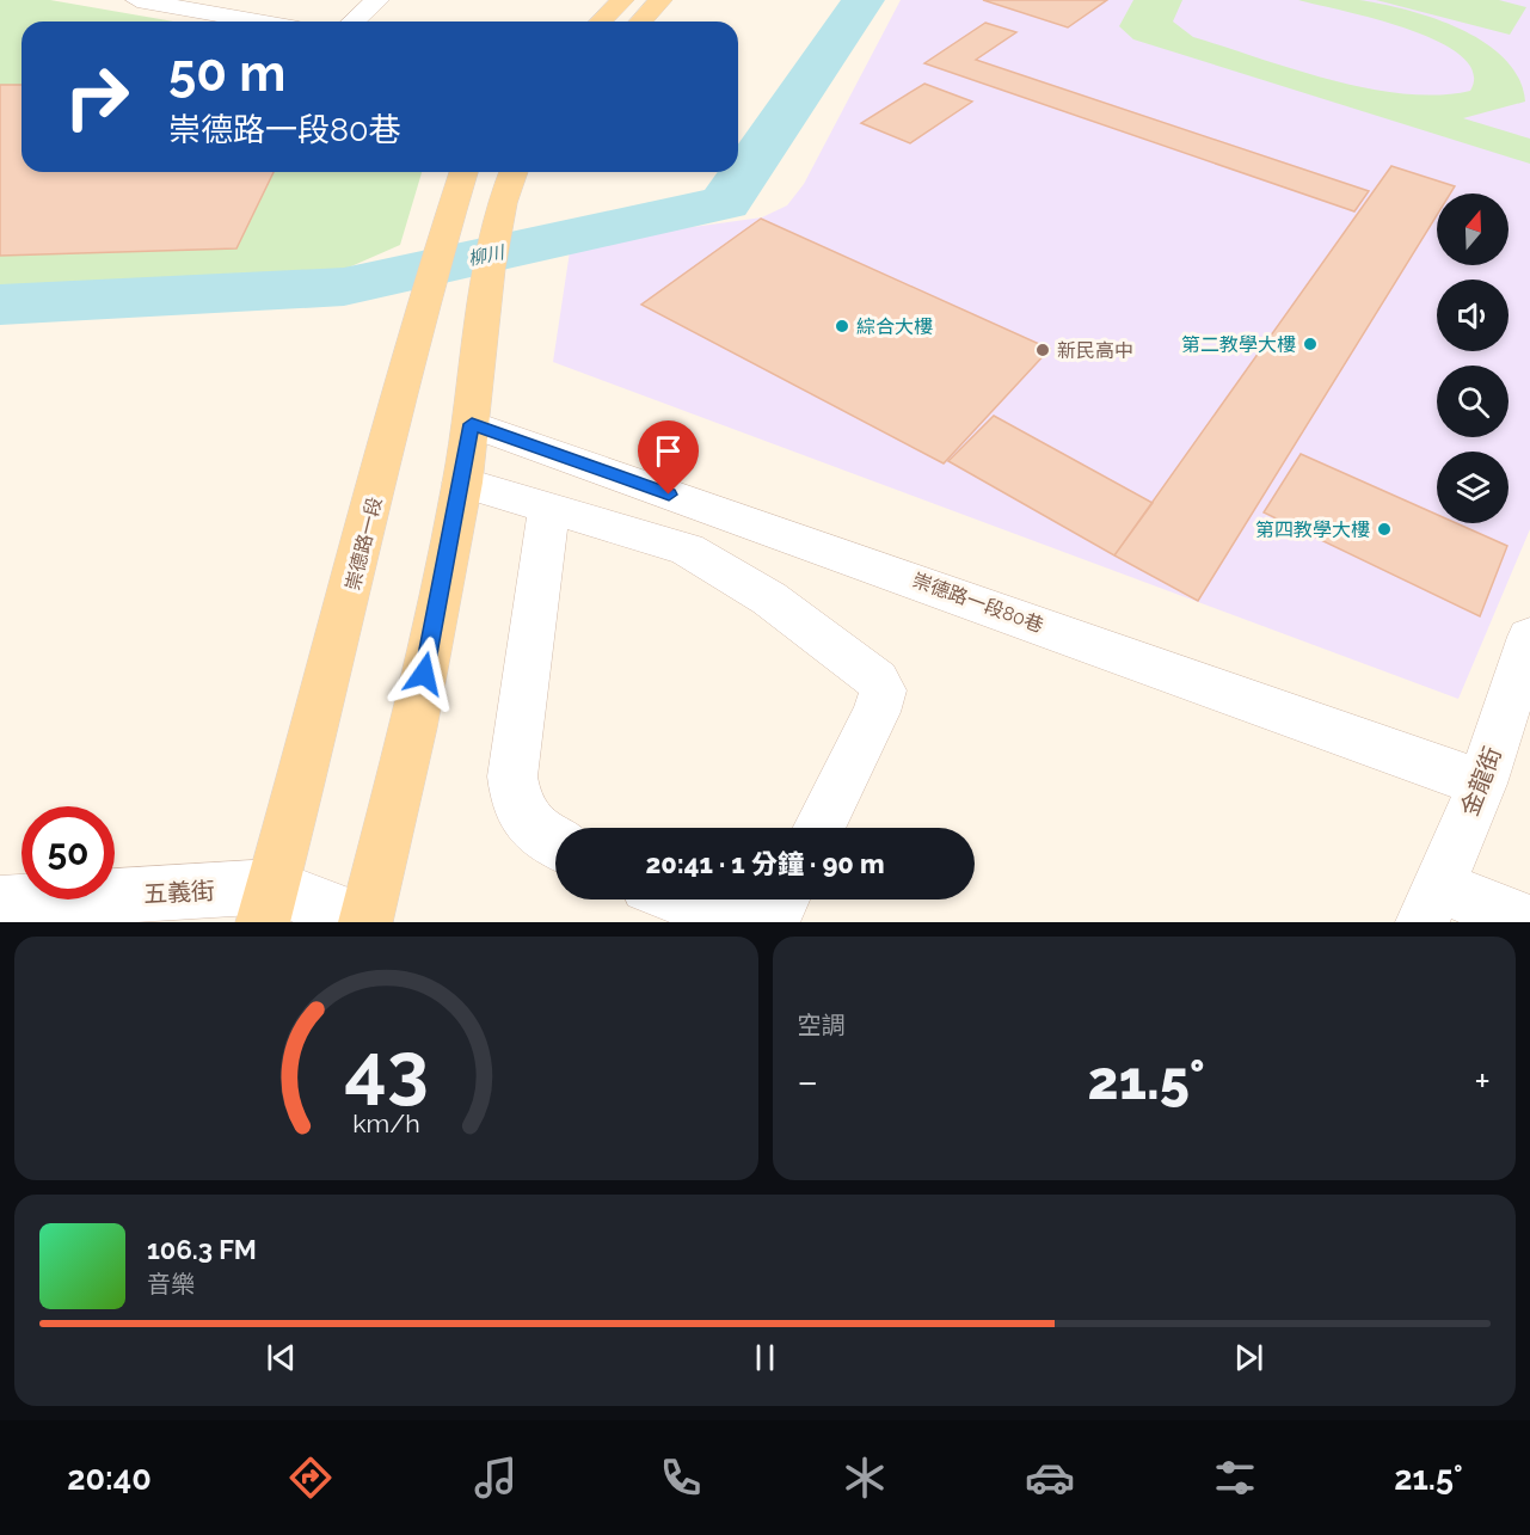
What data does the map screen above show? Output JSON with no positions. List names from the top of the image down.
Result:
{
  "streets": {
    "main road": ["崇德路一段"],
    "street": ["崇德路一段80巷", "金龍街", "五義街"]
  },
  "crossings": [
    ["崇德路一段", "五義街"],
    ["崇德路一段80巷", "金龍街"]
  ],
  "water": ["柳川"],
  "places": [
    "綜合大樓",
    "第二教學大樓",
    "新民高中",
    "第四教學大樓"
  ],
  "north": "top",
  "page": {
    "turn": ["50 m", "崇德路一段80巷"],
    "limit": "50",
    "trip": "20:41 · 1 分鐘 · 90 m",
    "tile": "空調",
    "heat": ["−", "21.5°", "+"],
    "song": ["106.3 FM", "音樂"],
    "tabs": ["20:40", "21.5°"],
    "gauge": ["43", "km/h"]
  }
}
